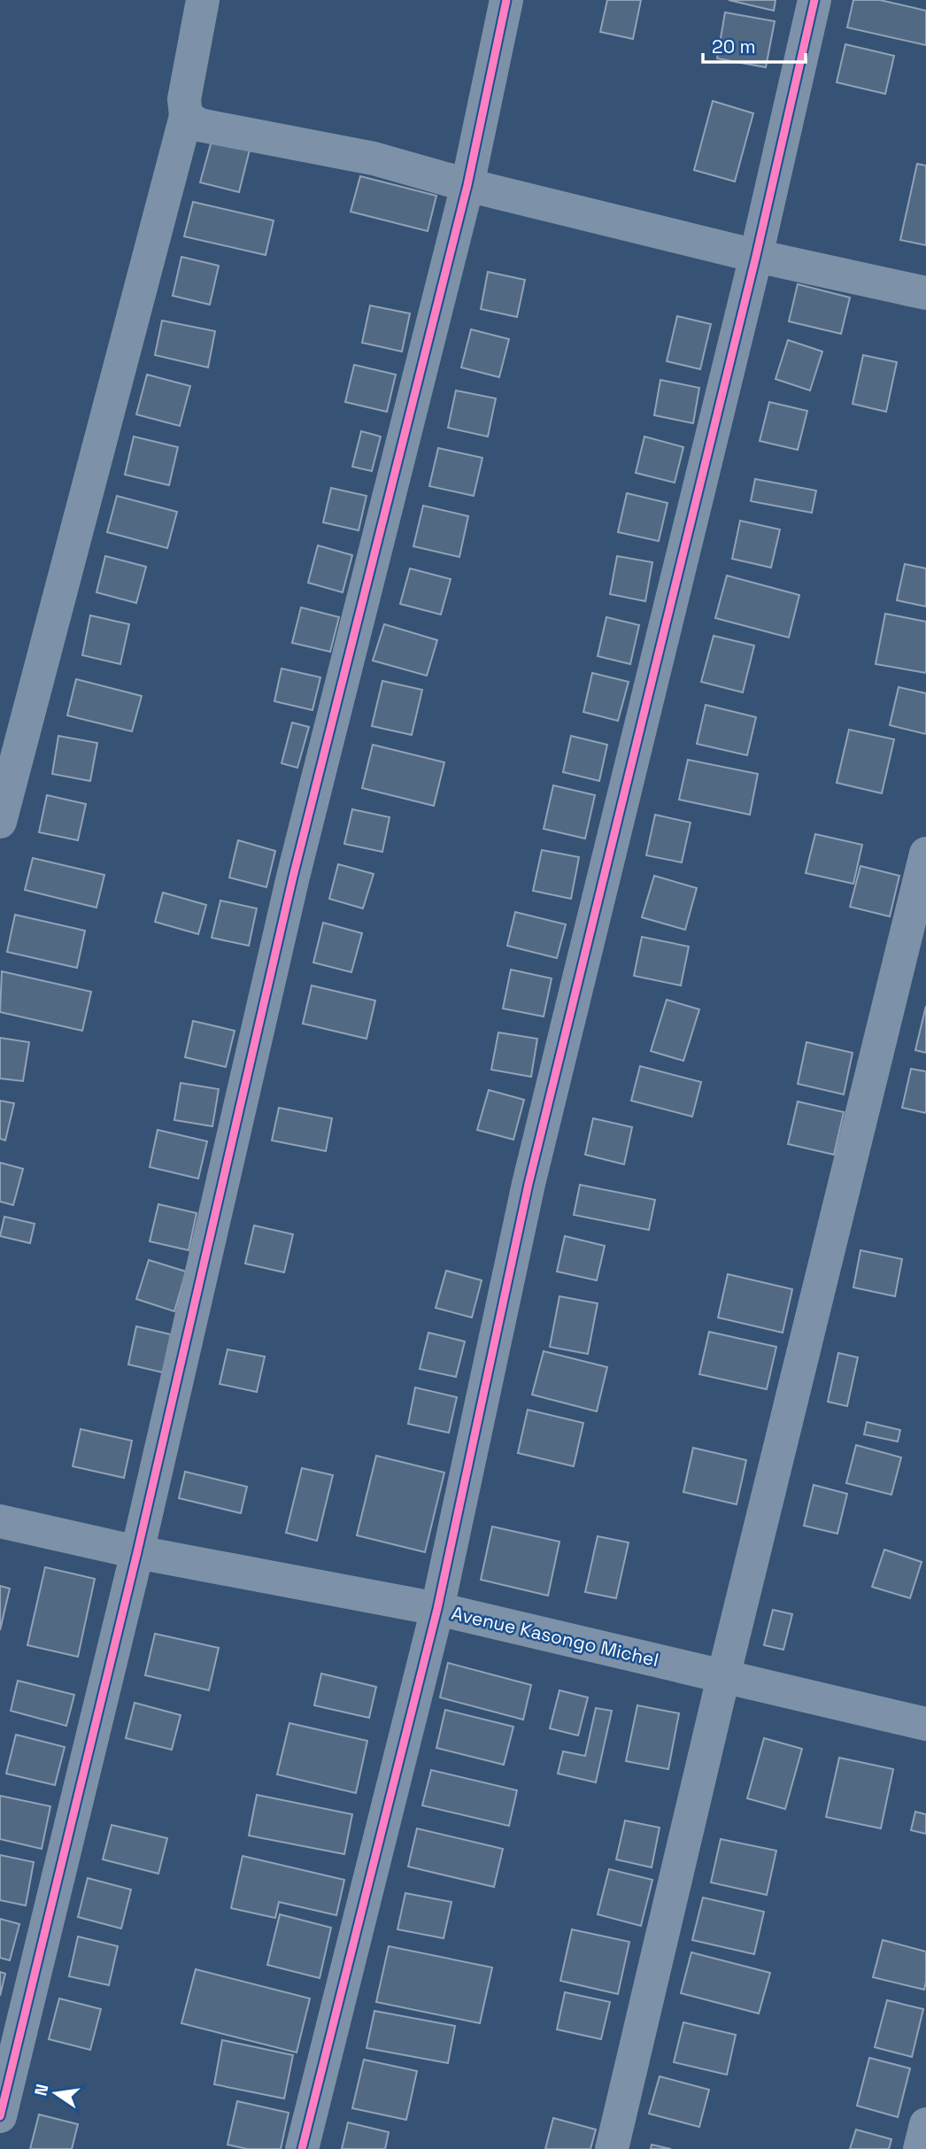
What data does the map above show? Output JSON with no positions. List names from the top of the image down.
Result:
{
  "streets": {
    "street": ["Avenue Kasongo Michel"]
  },
  "scale_bar": "20 m",
  "north": "left"
}
